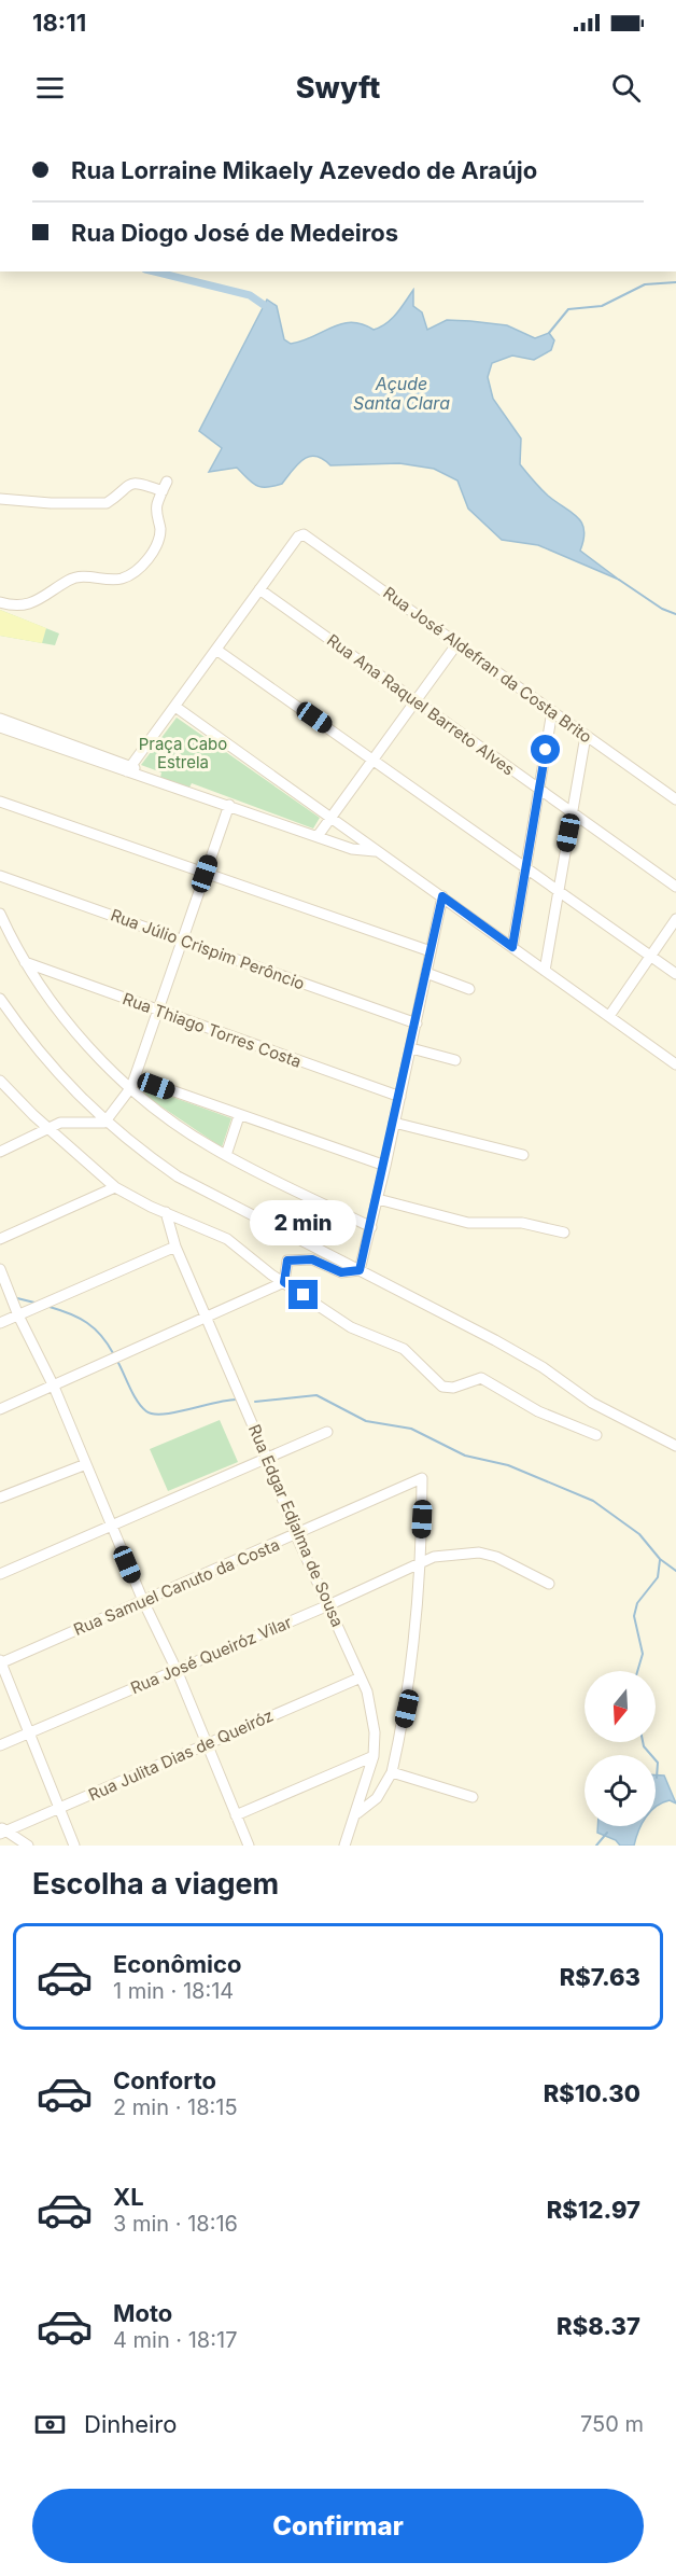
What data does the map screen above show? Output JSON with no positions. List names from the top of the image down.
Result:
{
  "streets": {
    "street": [
      "Rua José Aldefran da Costa Brito",
      "Rua Ana Raquel Barreto Alves",
      "Rua Júlio Crispim Perôncio",
      "Rua Thiago Torres Costa",
      "Rua Edgar Edjalma de Sousa",
      "Rua Samuel Canuto da Costa",
      "Rua José Queiróz Vilar",
      "Rua Julita Dias de Queiróz"
    ]
  },
  "crossings": [
    ["Rua José Aldefran da Costa Brito", "Rua Ana Raquel Barreto Alves"],
    ["Rua Edgar Edjalma de Sousa", "Rua Samuel Canuto da Costa"],
    ["Rua Edgar Edjalma de Sousa", "Rua José Queiróz Vilar"],
    ["Rua Edgar Edjalma de Sousa", "Rua Julita Dias de Queiróz"],
    ["Rua Samuel Canuto da Costa", "Rua José Queiróz Vilar"]
  ],
  "water": ["Açude Santa Clara"],
  "parks": ["Praça Cabo Estrela"],
  "north": "bottom",
  "page": {
    "status": "18:11",
    "header": "Swyft",
    "banner": ["Rua Lorraine Mikaely Azevedo de Araújo", "Rua Diogo José de Medeiros"],
    "bubble": "2 min",
    "heading": "Escolha a viagem",
    "list": [
      {
        "name": "Econômico",
        "note": "1 min · 18:14",
        "value": "R$7.63"
      },
      {
        "name": "Conforto",
        "note": "2 min · 18:15",
        "value": "R$10.30"
      },
      {
        "name": "XL",
        "note": "3 min · 18:16",
        "value": "R$12.97"
      },
      {
        "name": "Moto",
        "note": "4 min · 18:17",
        "value": "R$8.37"
      }
    ],
    "pay": ["Dinheiro", "750 m"],
    "buttons": "Confirmar"
  }
}
